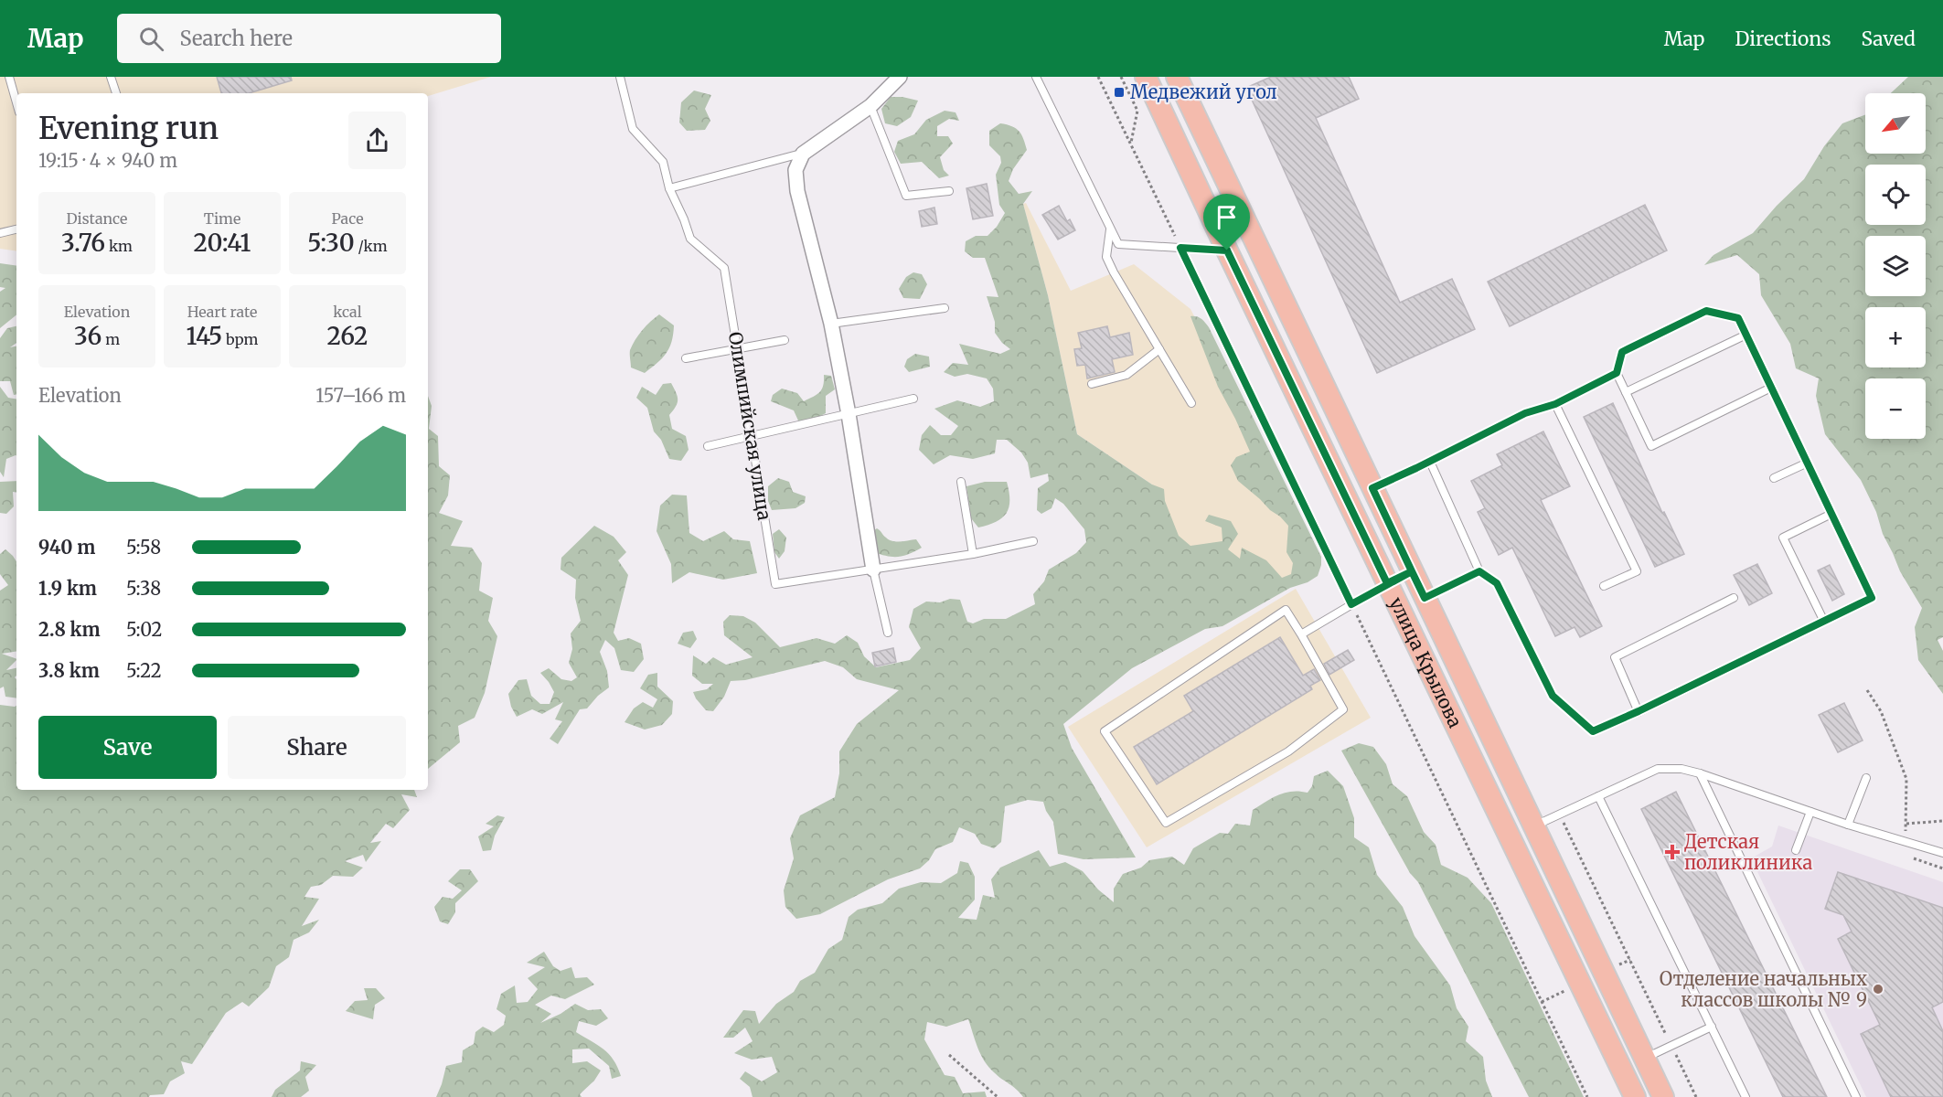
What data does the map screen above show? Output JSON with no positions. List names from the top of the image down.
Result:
{
  "streets": {
    "main road": ["улица Крылова"],
    "lane": ["Олимпийская улица"]
  },
  "places": {
    "transit": ["Медвежий угол"],
    "health": ["Детская поликлиника"],
    "other": ["Отделение начальных классов школы № 9"]
  },
  "north": "bottom left",
  "page": {
    "header": "Map",
    "search": "Search here",
    "nav": ["Map", "Directions", "Saved"],
    "map_buttons": ["+", "−"],
    "heading": ["Evening run", "19:15 · 4 × 940 m"],
    "stats": [
      ["Distance", "3.76 km"],
      ["Time", "20:41"],
      ["Pace", "5:30 /km"],
      ["Elevation", "36 m"],
      ["Heart rate", "145 bpm"],
      ["kcal", "262"]
    ],
    "chart": ["Elevation", "157–166 m"],
    "list": [
      {
        "name": "940 m",
        "note": "5:58"
      },
      {
        "name": "1.9 km",
        "note": "5:38"
      },
      {
        "name": "2.8 km",
        "note": "5:02"
      },
      {
        "name": "3.8 km",
        "note": "5:22"
      }
    ],
    "buttons": ["Save", "Share"]
  }
}
